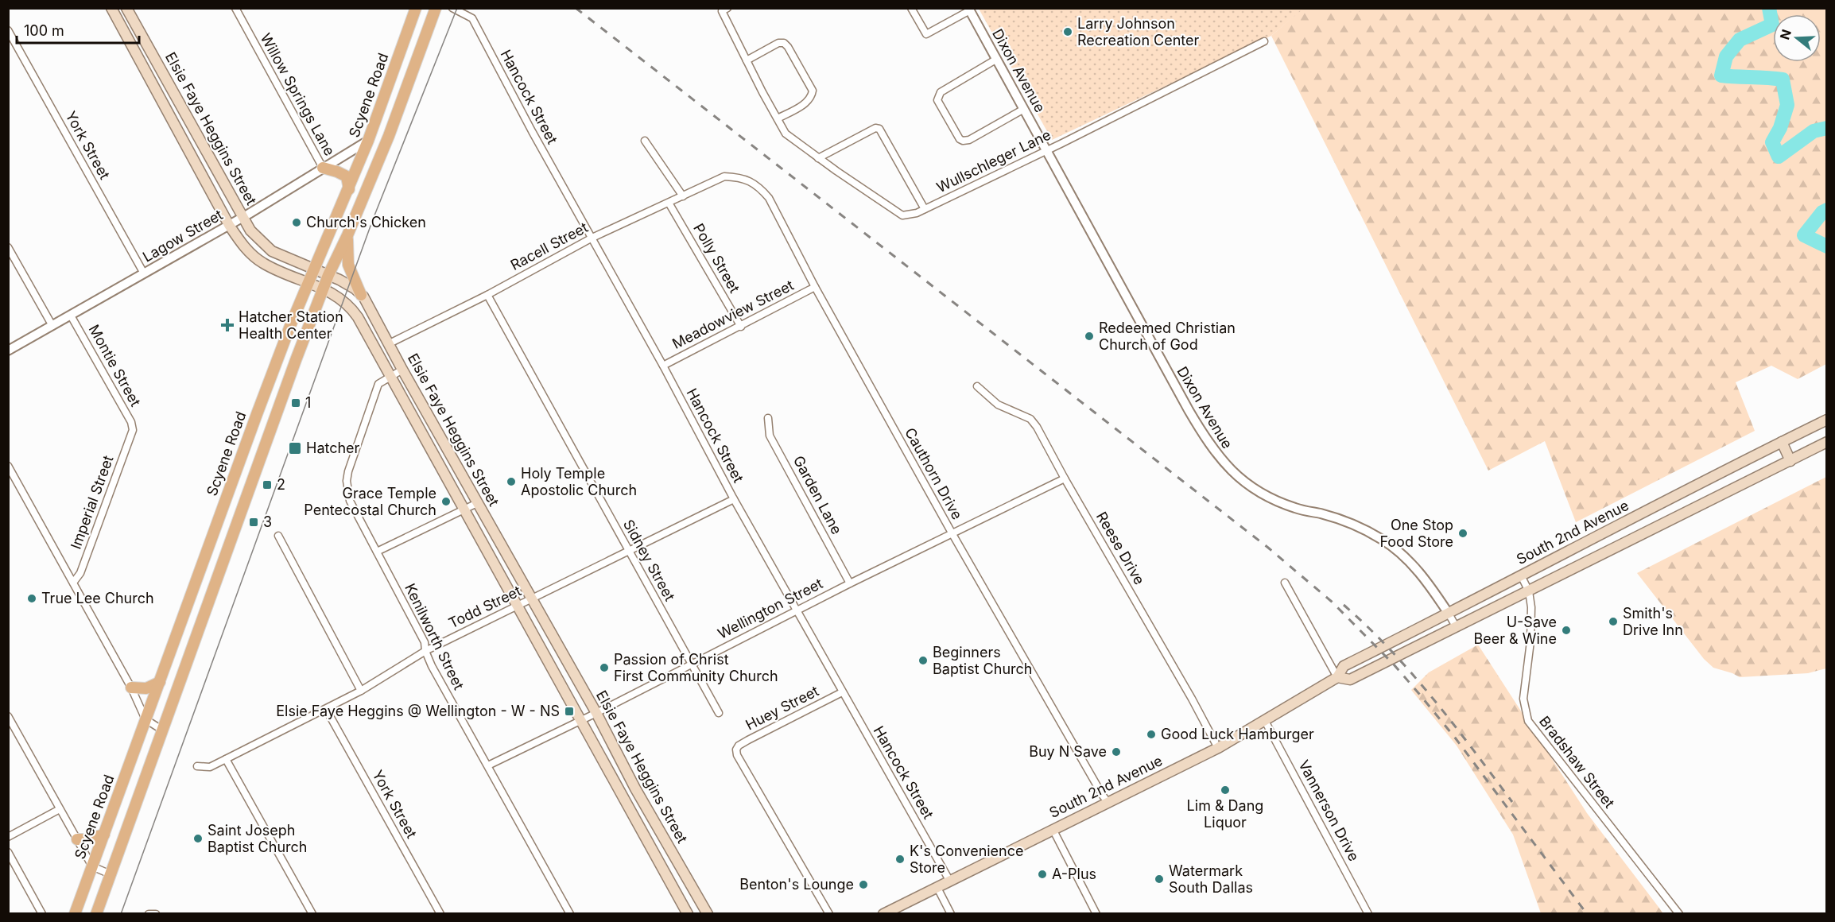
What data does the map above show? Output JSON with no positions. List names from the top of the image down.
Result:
{
  "streets": {
    "main road": ["Scyene Road", "Elsie Faye Heggins Street", "South 2nd Avenue"],
    "street": [
      "Dixon Avenue",
      "Willow Springs Lane",
      "Hancock Street",
      "York Street",
      "Wullschleger Lane",
      "Lagow Street",
      "Racell Street",
      "Polly Street",
      "Meadowview Street",
      "Montie Street",
      "Cauthorn Drive",
      "Garden Lane",
      "Imperial Street",
      "Reese Drive",
      "Sidney Street",
      "Todd Street",
      "Wellington Street",
      "Kenilworth Street",
      "Huey Street",
      "Bradshaw Street",
      "Vannerson Drive"
    ]
  },
  "crossings": [
    ["Dixon Avenue", "Wullschleger Lane"],
    ["Dixon Avenue", "South 2nd Avenue"],
    ["Willow Springs Lane", "Lagow Street"],
    ["Scyene Road", "Elsie Faye Heggins Street"],
    ["Scyene Road", "Lagow Street"],
    ["Hancock Street", "Racell Street"],
    ["Hancock Street", "Meadowview Street"],
    ["Hancock Street", "South 2nd Avenue"],
    ["Hancock Street", "Todd Street"],
    ["Hancock Street", "Wellington Street"],
    ["Hancock Street", "Huey Street"],
    ["Elsie Faye Heggins Street", "Lagow Street"],
    ["Elsie Faye Heggins Street", "Racell Street"],
    ["Elsie Faye Heggins Street", "Todd Street"],
    ["Elsie Faye Heggins Street", "Wellington Street"],
    ["Elsie Faye Heggins Street", "Kenilworth Street"],
    ["York Street", "Lagow Street"],
    ["York Street", "Todd Street"],
    ["Lagow Street", "Montie Street"],
    ["Racell Street", "Polly Street"],
    ["Racell Street", "Cauthorn Drive"],
    ["Racell Street", "Sidney Street"],
    ["Polly Street", "Meadowview Street"],
    ["Meadowview Street", "Cauthorn Drive"],
    ["Montie Street", "Imperial Street"],
    ["Cauthorn Drive", "South 2nd Avenue"],
    ["Cauthorn Drive", "Wellington Street"],
    ["Garden Lane", "Wellington Street"],
    ["South 2nd Avenue", "Reese Drive"],
    ["South 2nd Avenue", "Bradshaw Street"],
    ["South 2nd Avenue", "Vannerson Drive"],
    ["Reese Drive", "Wellington Street"],
    ["Sidney Street", "Todd Street"],
    ["Sidney Street", "Wellington Street"],
    ["Todd Street", "Kenilworth Street"],
    ["Wellington Street", "Kenilworth Street"]
  ],
  "places": {
    "other": [
      "Larry Johnson Recreation Center",
      "Church's Chicken",
      "Redeemed Christian Church of God",
      "Holy Temple Apostolic Church",
      "Grace Temple Pentecostal Church",
      "One Stop Food Store",
      "True Lee Church",
      "Smith's Drive Inn",
      "U-Save Beer & Wine",
      "Beginners Baptist Church",
      "Passion of Christ First Community Church",
      "Good Luck Hamburger",
      "Buy N Save",
      "Lim & Dang Liquor",
      "Saint Joseph Baptist Church",
      "K's Convenience Store",
      "A-Plus",
      "Watermark South Dallas",
      "Benton's Lounge"
    ],
    "health": ["Hatcher Station Health Center"],
    "transit": [
      "1",
      "Hatcher",
      "2",
      "3",
      "Elsie Faye Heggins @ Wellington - W - NS"
    ]
  },
  "scale_bar": "100 m",
  "north": "left"
}
